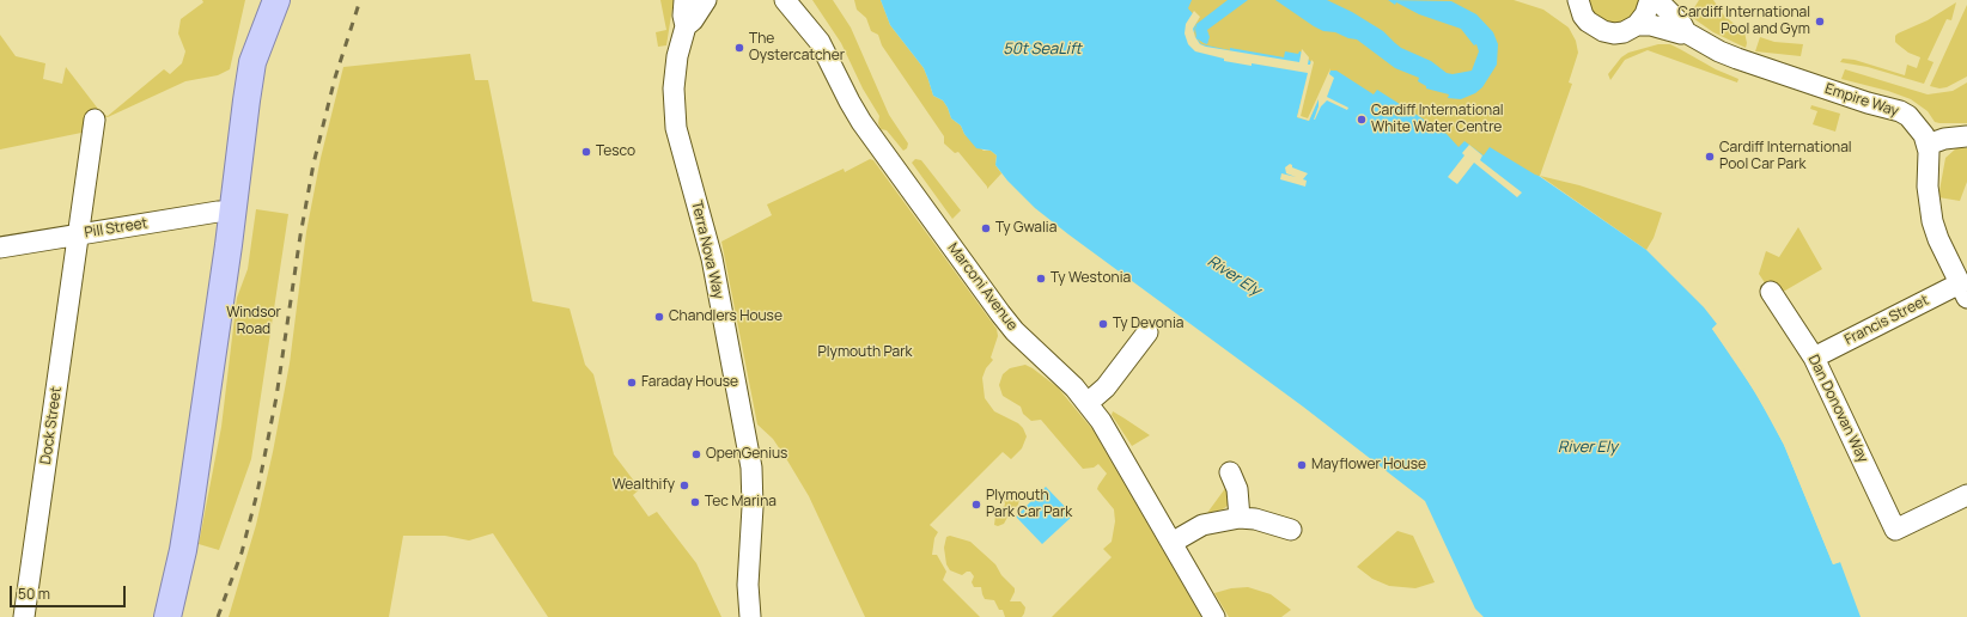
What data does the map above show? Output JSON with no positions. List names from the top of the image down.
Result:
{
  "streets": {
    "street": [
      "Empire Way",
      "Pill Street",
      "Terra Nova Way",
      "Marconi Avenue",
      "Francis Street",
      "Dan Donovan Way",
      "Dock Street"
    ]
  },
  "crossings": [
    ["Empire Way", "Francis Street"],
    ["Pill Street", "Dock Street"],
    ["Francis Street", "Dan Donovan Way"]
  ],
  "water": ["50t SeaLift", "River Ely"],
  "parks": ["Windsor Road", "Plymouth Park"],
  "places": [
    "Cardiff International Pool and Gym",
    "The Oystercatcher",
    "Cardiff International White Water Centre",
    "Tesco",
    "Cardiff International Pool Car Park",
    "Ty Gwalia",
    "Ty Westonia",
    "Chandlers House",
    "Ty Devonia",
    "Faraday House",
    "OpenGenius",
    "Mayflower House",
    "Wealthify",
    "Tec Marina",
    "Plymouth Park Car Park"
  ],
  "scale_bar": "50 m"
}
